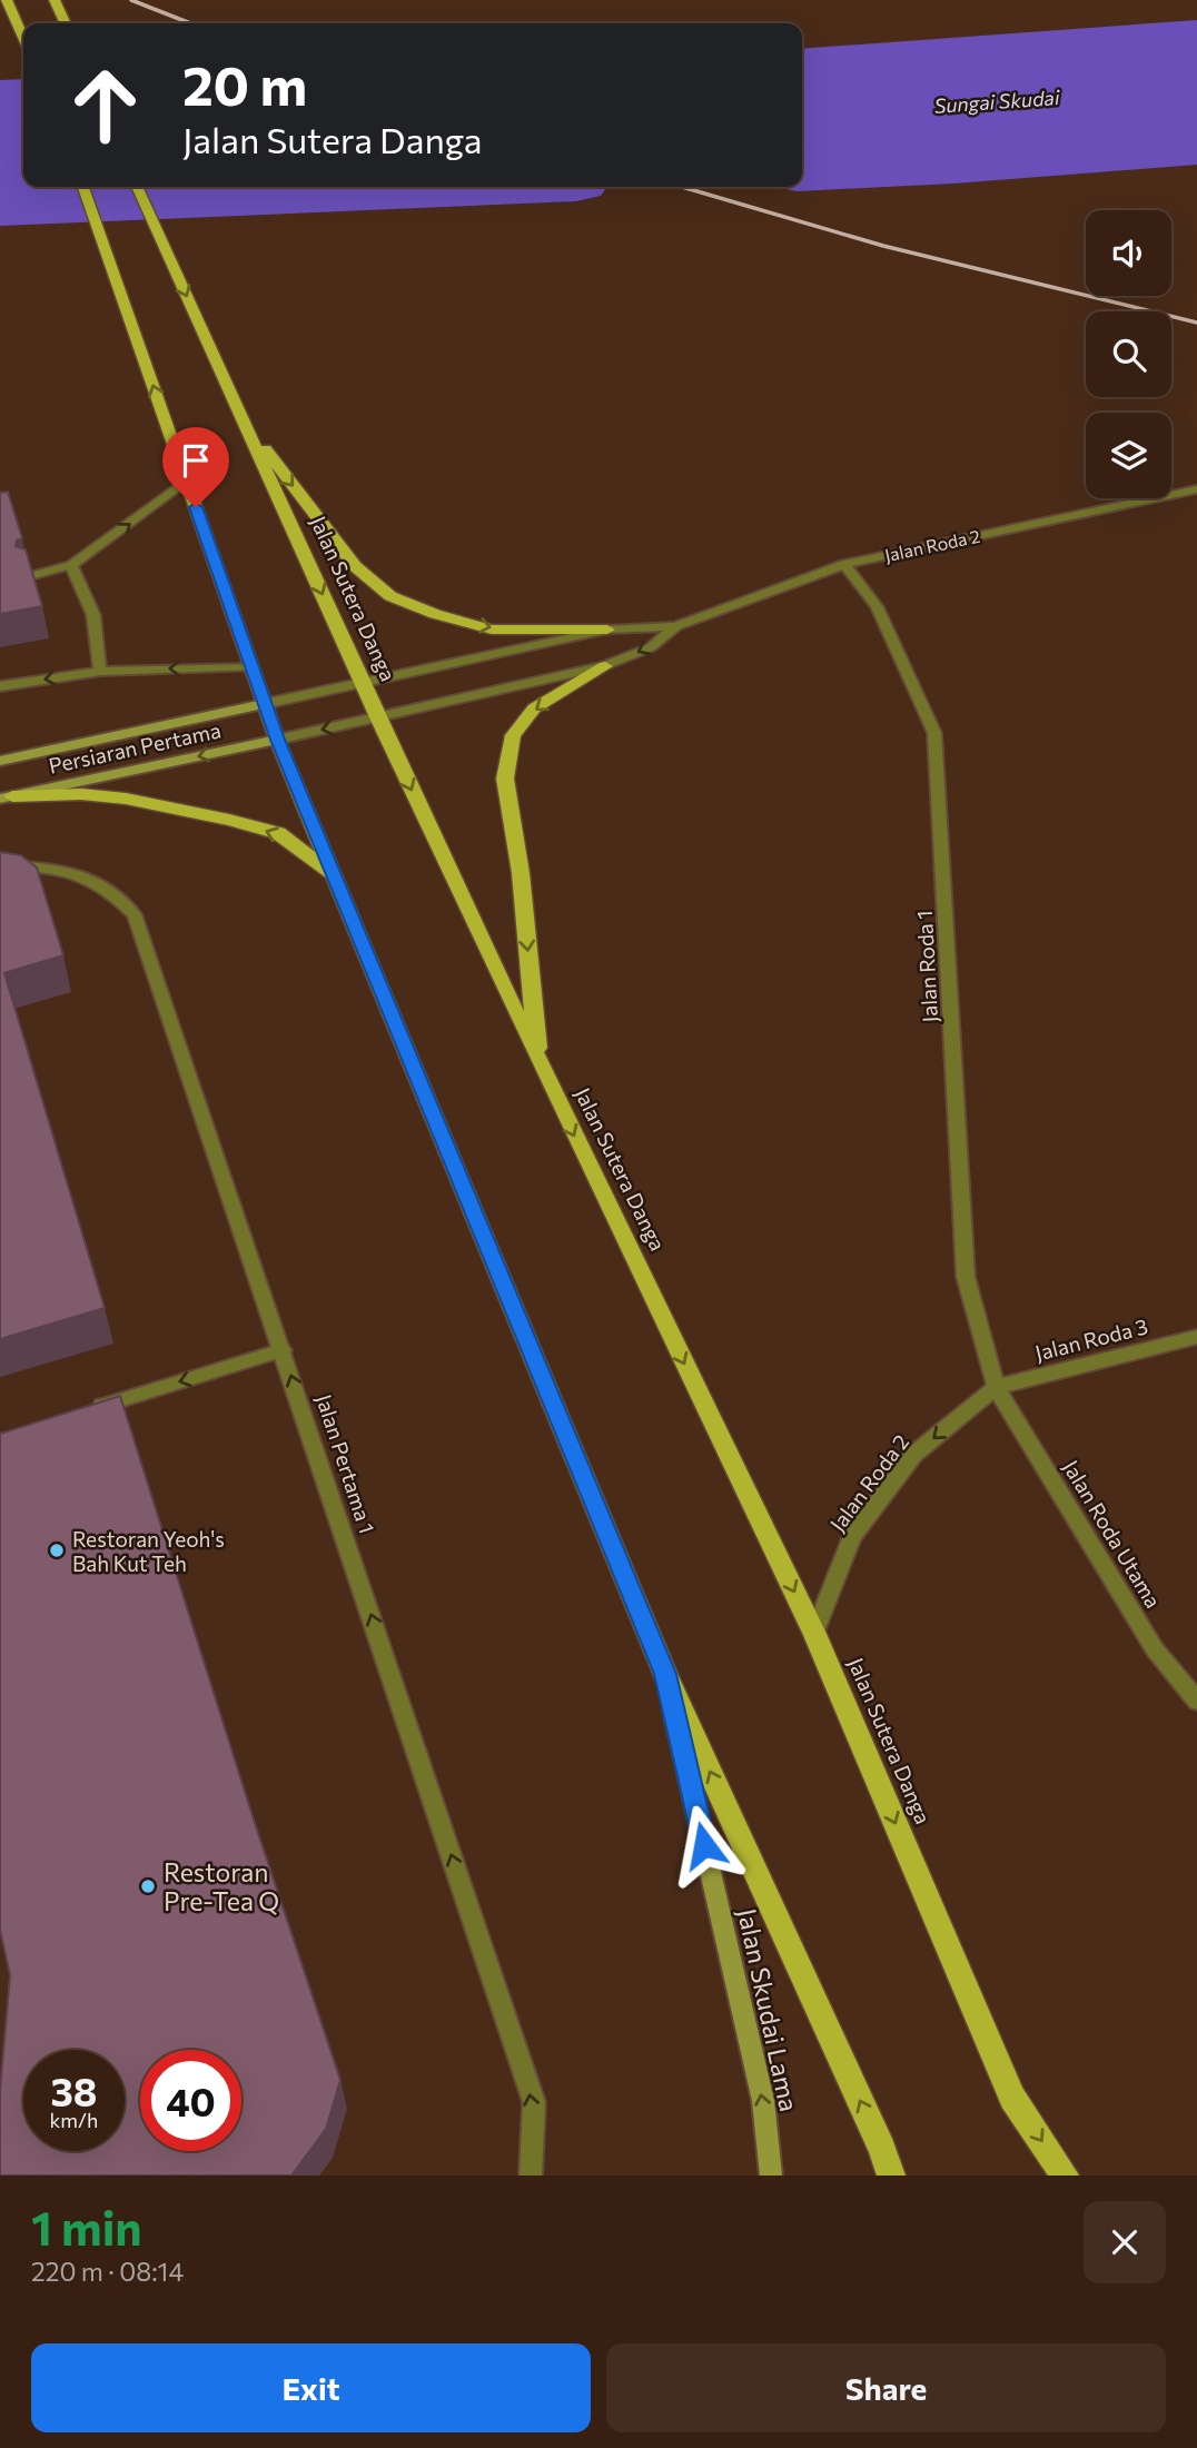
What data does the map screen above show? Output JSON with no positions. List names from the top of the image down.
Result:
{
  "streets": {
    "main road": ["Jalan Sutera Danga"],
    "street": [
      "Jalan Roda 2",
      "Persiaran Pertama",
      "Jalan Roda 1",
      "Jalan Roda 3",
      "Jalan Pertama 1",
      "Jalan Roda Utama",
      "Jalan Skudai Lama"
    ]
  },
  "crossings": [
    ["Jalan Roda 2", "Jalan Sutera Danga"],
    ["Jalan Roda 2", "Persiaran Pertama"],
    ["Jalan Roda 2", "Jalan Roda 1"],
    ["Jalan Roda 2", "Jalan Roda 3"],
    ["Jalan Roda 2", "Jalan Roda Utama"],
    ["Jalan Roda 1", "Jalan Roda 3"],
    ["Jalan Roda 1", "Jalan Roda Utama"],
    ["Jalan Roda 3", "Jalan Roda Utama"]
  ],
  "one_way": ["Jalan Pertama 1", "Jalan Skudai Lama"],
  "water": ["Sungai Skudai"],
  "places": ["Restoran Yeoh's Bah Kut Teh", "Restoran Pre-Tea Q"],
  "page": {
    "turn": ["20 m", "Jalan Sutera Danga"],
    "speed": "38 km/h",
    "limit": "40",
    "heading": ["1 min", "220 m · 08:14"],
    "buttons": ["Exit", "Share"]
  }
}
